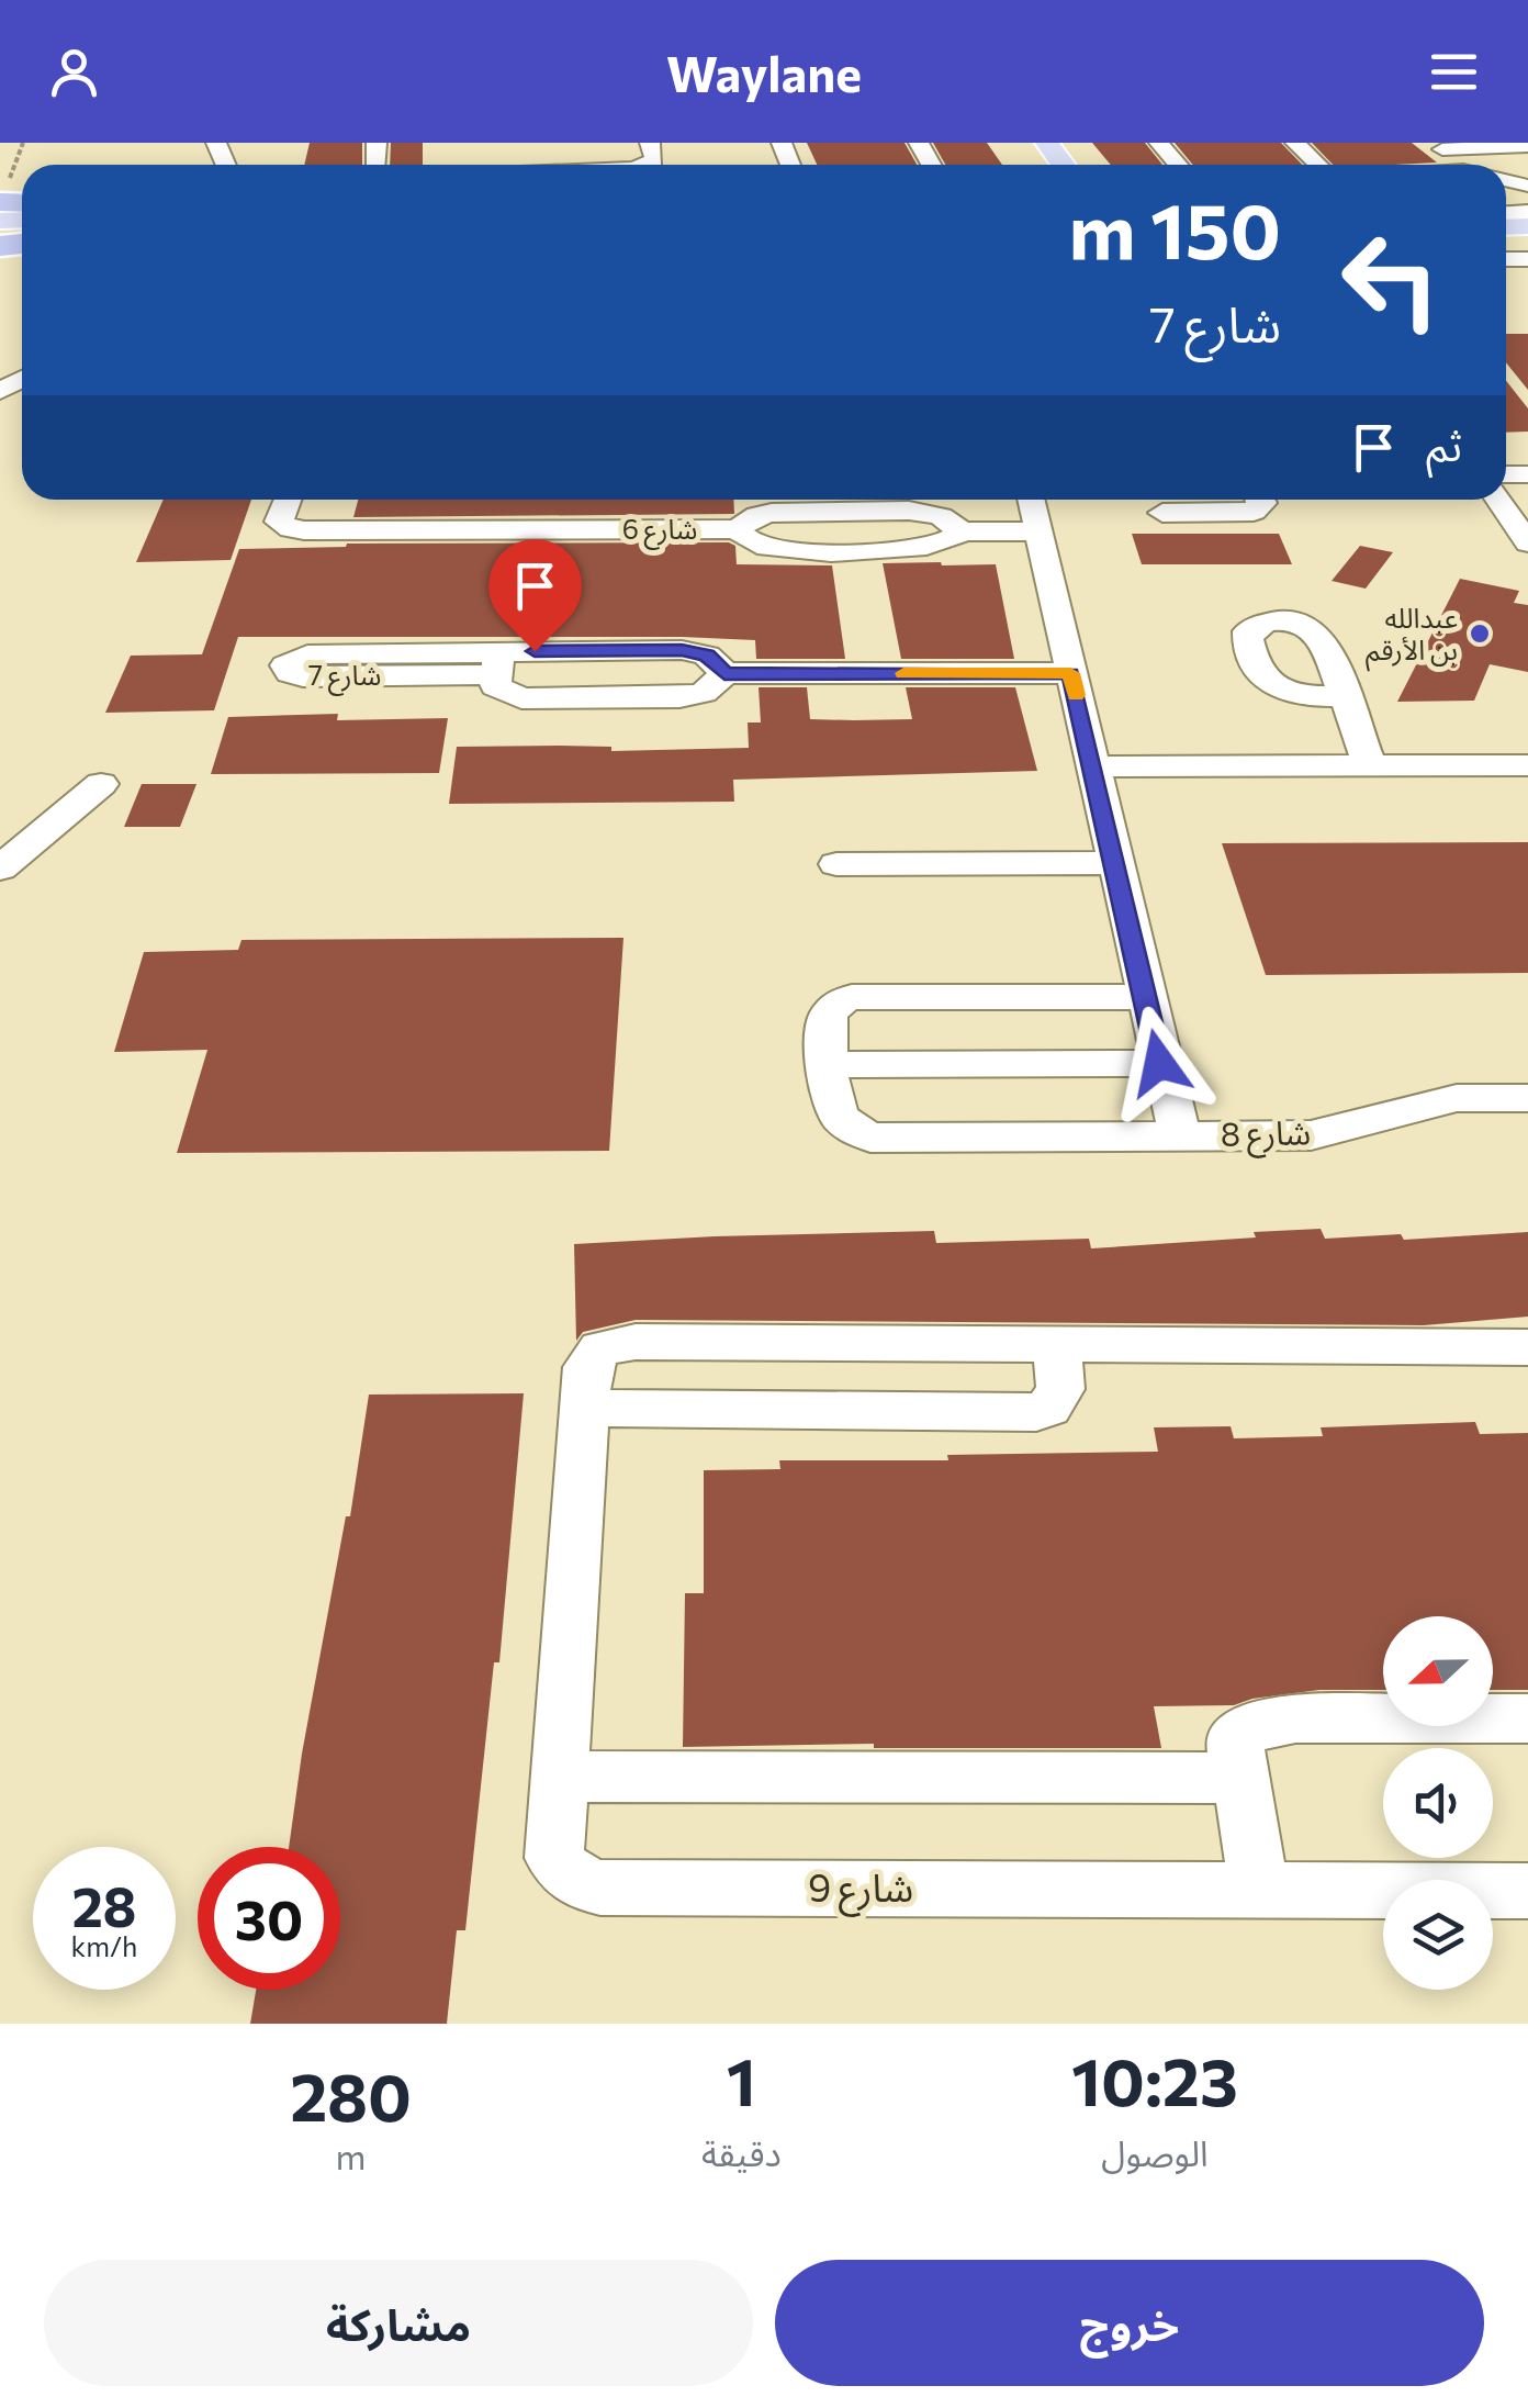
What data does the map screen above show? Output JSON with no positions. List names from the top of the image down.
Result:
{
  "streets": {
    "street": [
      "شارع 6",
      "شارع 7",
      "شارع 8",
      "شارع 9"
    ]
  },
  "crossings": [
    ["شارع 6", "شارع 8"],
    ["شارع 7", "شارع 8"]
  ],
  "places": ["عبدالله بن الأرقم"],
  "north": "left",
  "page": {
    "header": "Waylane",
    "turn": ["150 m", "شارع 7"],
    "then": "ثم",
    "speed": "28 km/h",
    "limit": "30",
    "eta": [
      "10:23",
      "الوصول",
      "1",
      "دقيقة",
      "280",
      "m"
    ],
    "buttons": ["خروج", "مشاركة"]
  }
}
